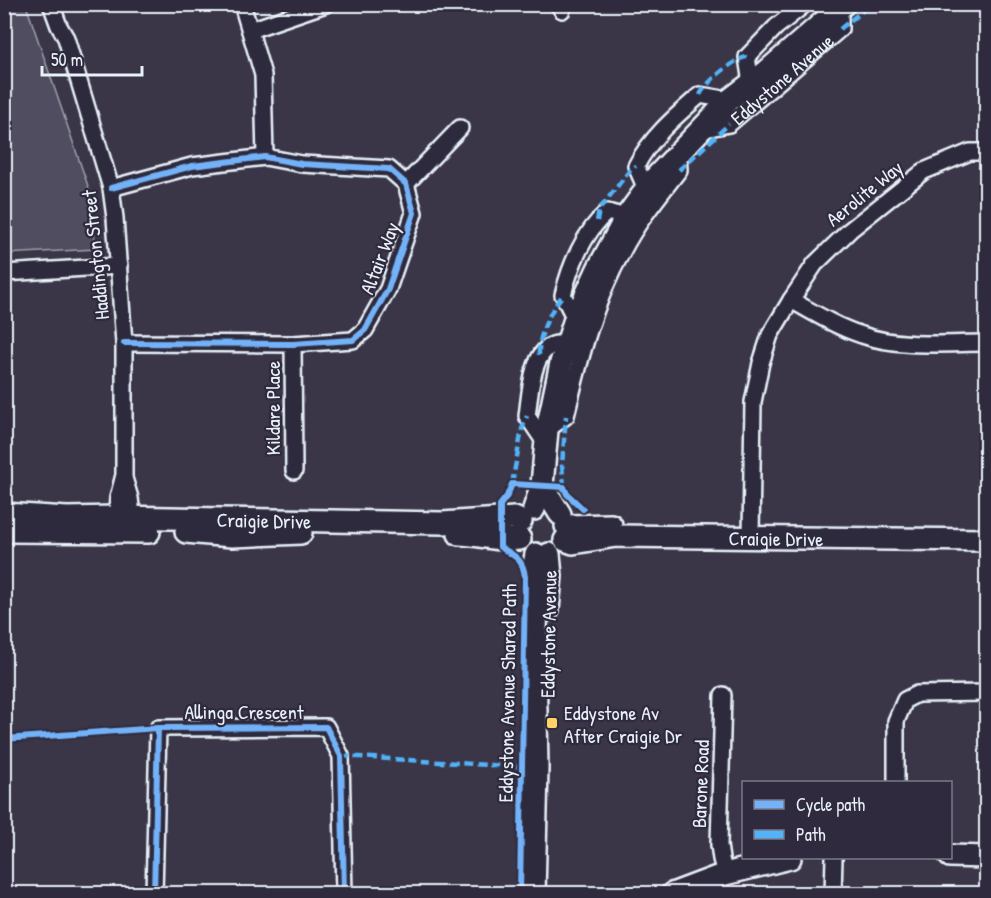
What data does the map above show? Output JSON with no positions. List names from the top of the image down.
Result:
{
  "streets": {
    "main road": ["Eddystone Avenue", "Craigie Drive"],
    "street": [
      "Aerolite Way",
      "Haddington Street",
      "Altair Way",
      "Kildare Place",
      "Allinga Crescent",
      "Barone Road"
    ],
    "cycle path": ["Eddystone Avenue Shared Path"]
  },
  "crossings": [
    ["Eddystone Avenue", "Craigie Drive"],
    ["Aerolite Way", "Craigie Drive"],
    ["Haddington Street", "Altair Way"],
    ["Haddington Street", "Craigie Drive"],
    ["Altair Way", "Kildare Place"]
  ],
  "places": {
    "transit": ["Eddystone Av After Craigie Dr"]
  },
  "legend": ["Cycle path", "Path"],
  "scale_bar": "50 m"
}
